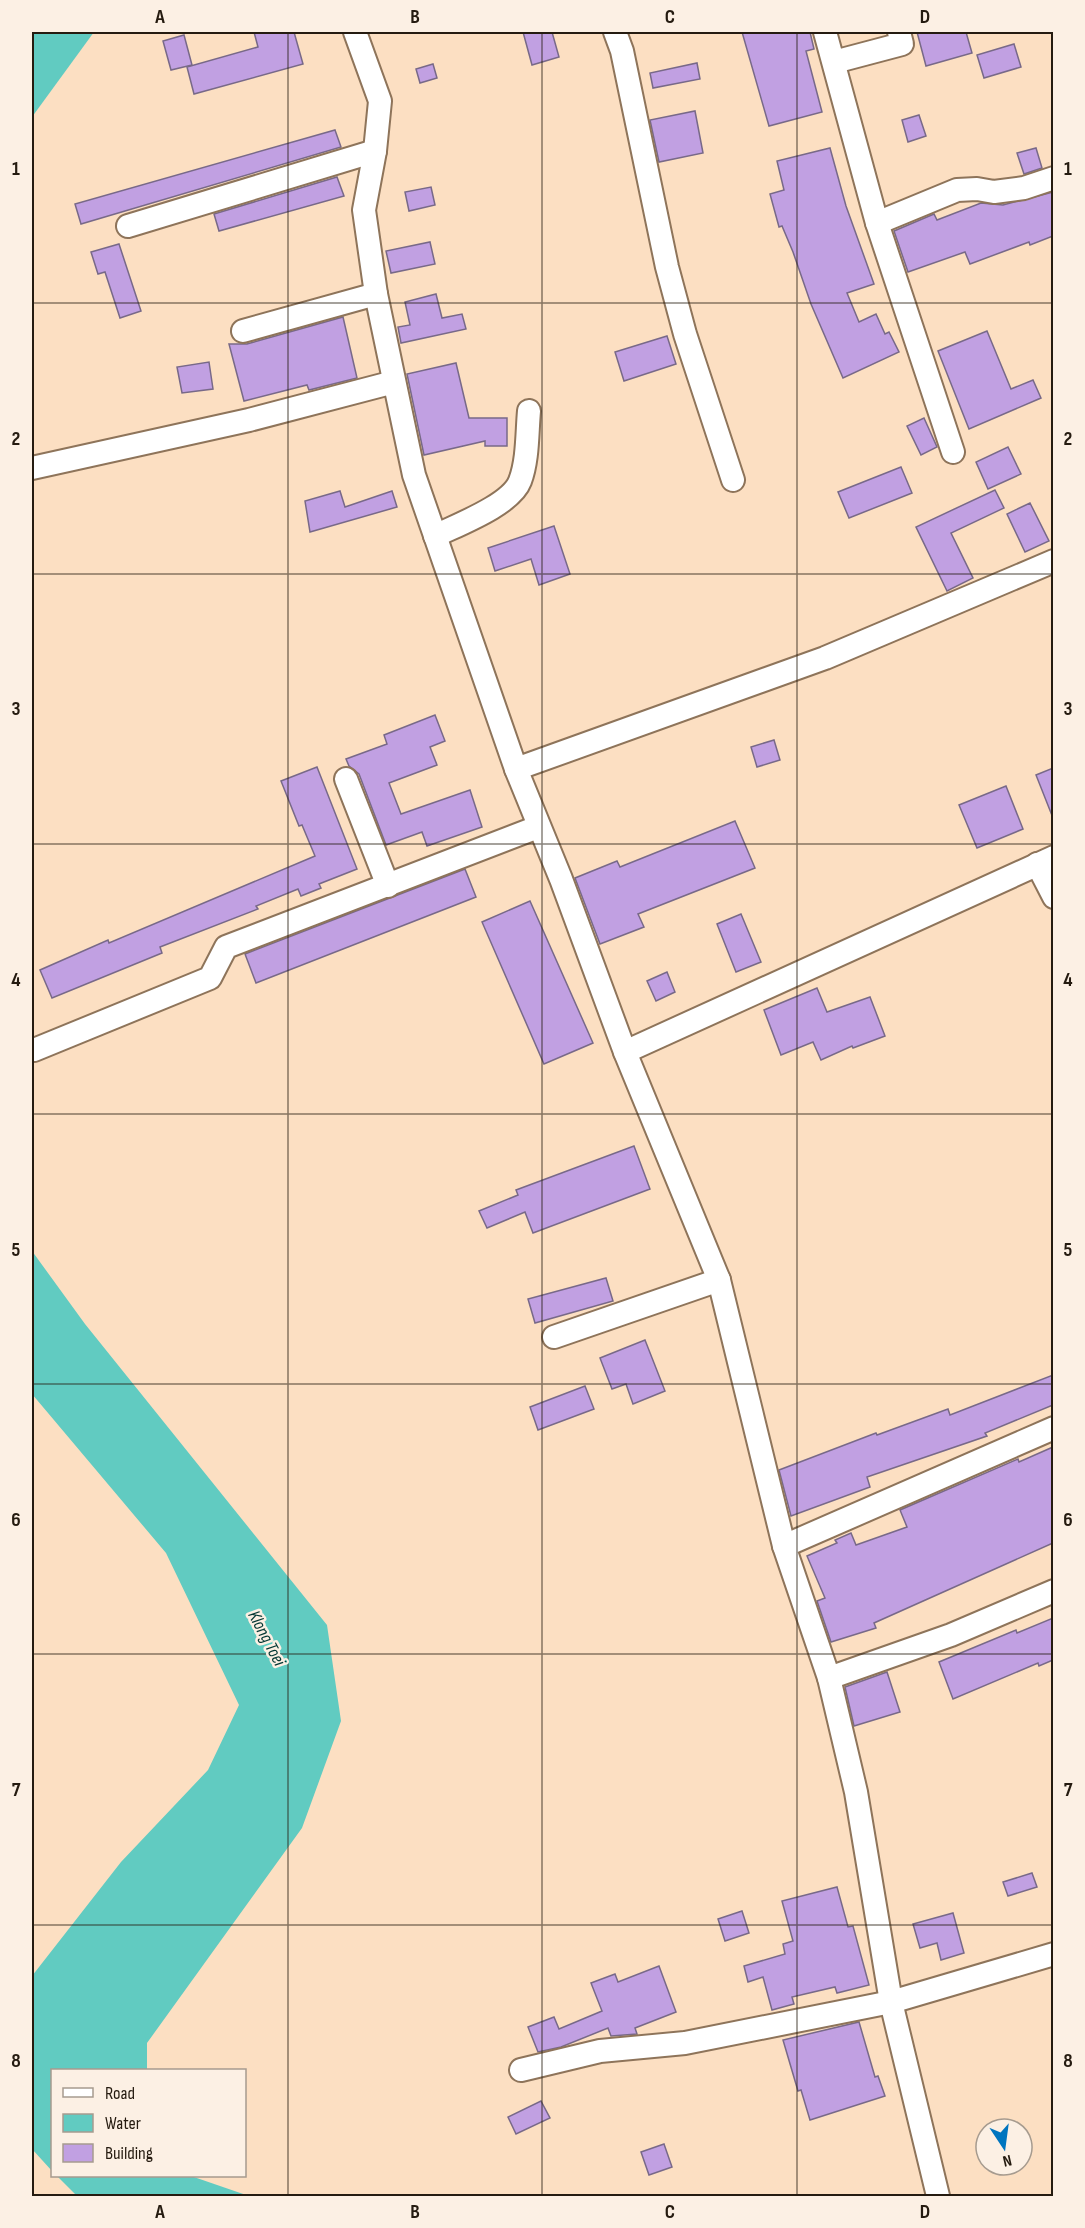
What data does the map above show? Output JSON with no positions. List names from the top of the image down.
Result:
{
  "water": ["Klong Toei"],
  "legend": ["Road", "Water", "Building"],
  "north": "bottom",
  "grid": {
    "columns": [
      "A",
      "B",
      "C",
      "D"
    ],
    "rows": [
      "1",
      "2",
      "3",
      "4",
      "5",
      "6",
      "7",
      "8"
    ]
  }
}
